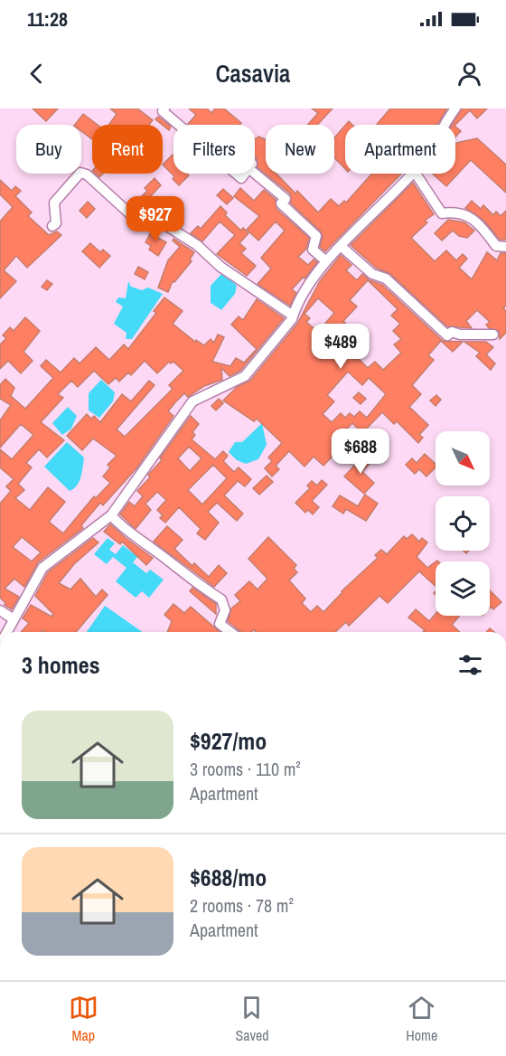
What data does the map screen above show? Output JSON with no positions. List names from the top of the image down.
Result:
{
  "north": "bottom right",
  "page": {
    "status": "11:28",
    "header": "Casavia",
    "chip": [
      "Buy",
      "Rent",
      "Filters",
      "New",
      "Apartment"
    ],
    "price": ["$927", "$489", "$688"],
    "heading": "3 homes",
    "list": [
      {
        "name": "$927/mo",
        "note": "3 rooms · 110 m² · Apartment"
      },
      {
        "name": "$688/mo",
        "note": "2 rooms · 78 m² · Apartment"
      }
    ],
    "tabs": ["Map", "Saved", "Home"]
  }
}
